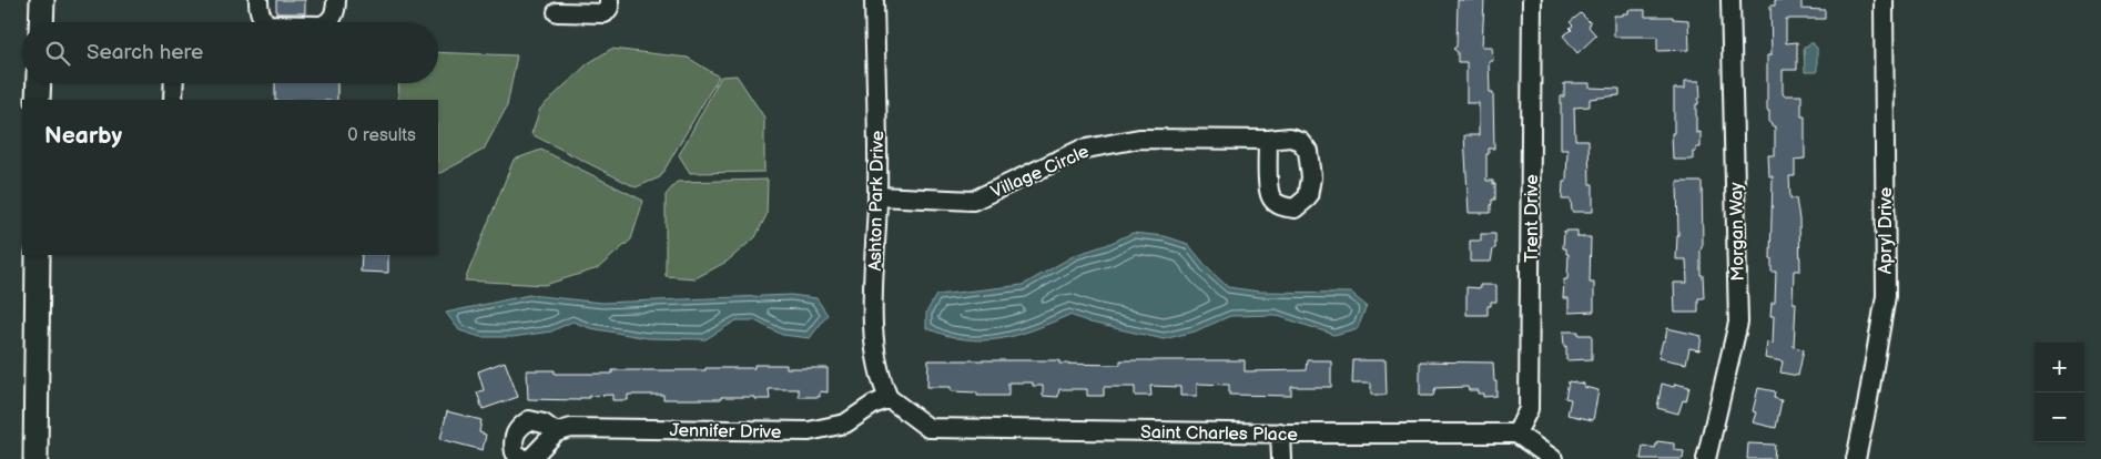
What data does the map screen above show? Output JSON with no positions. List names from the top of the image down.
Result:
{
  "streets": {
    "street": [
      "Village Circle",
      "Ashton Park Drive",
      "Trent Drive",
      "Apryl Drive",
      "Morgan Way",
      "Jennifer Drive",
      "Saint Charles Place"
    ]
  },
  "crossings": [
    ["Village Circle", "Ashton Park Drive"],
    ["Ashton Park Drive", "Jennifer Drive"],
    ["Ashton Park Drive", "Saint Charles Place"],
    ["Trent Drive", "Saint Charles Place"],
    ["Jennifer Drive", "Saint Charles Place"]
  ],
  "page": {
    "search": "Search here",
    "heading": ["Nearby", "0 results"],
    "map_buttons": ["+", "−"]
  }
}
